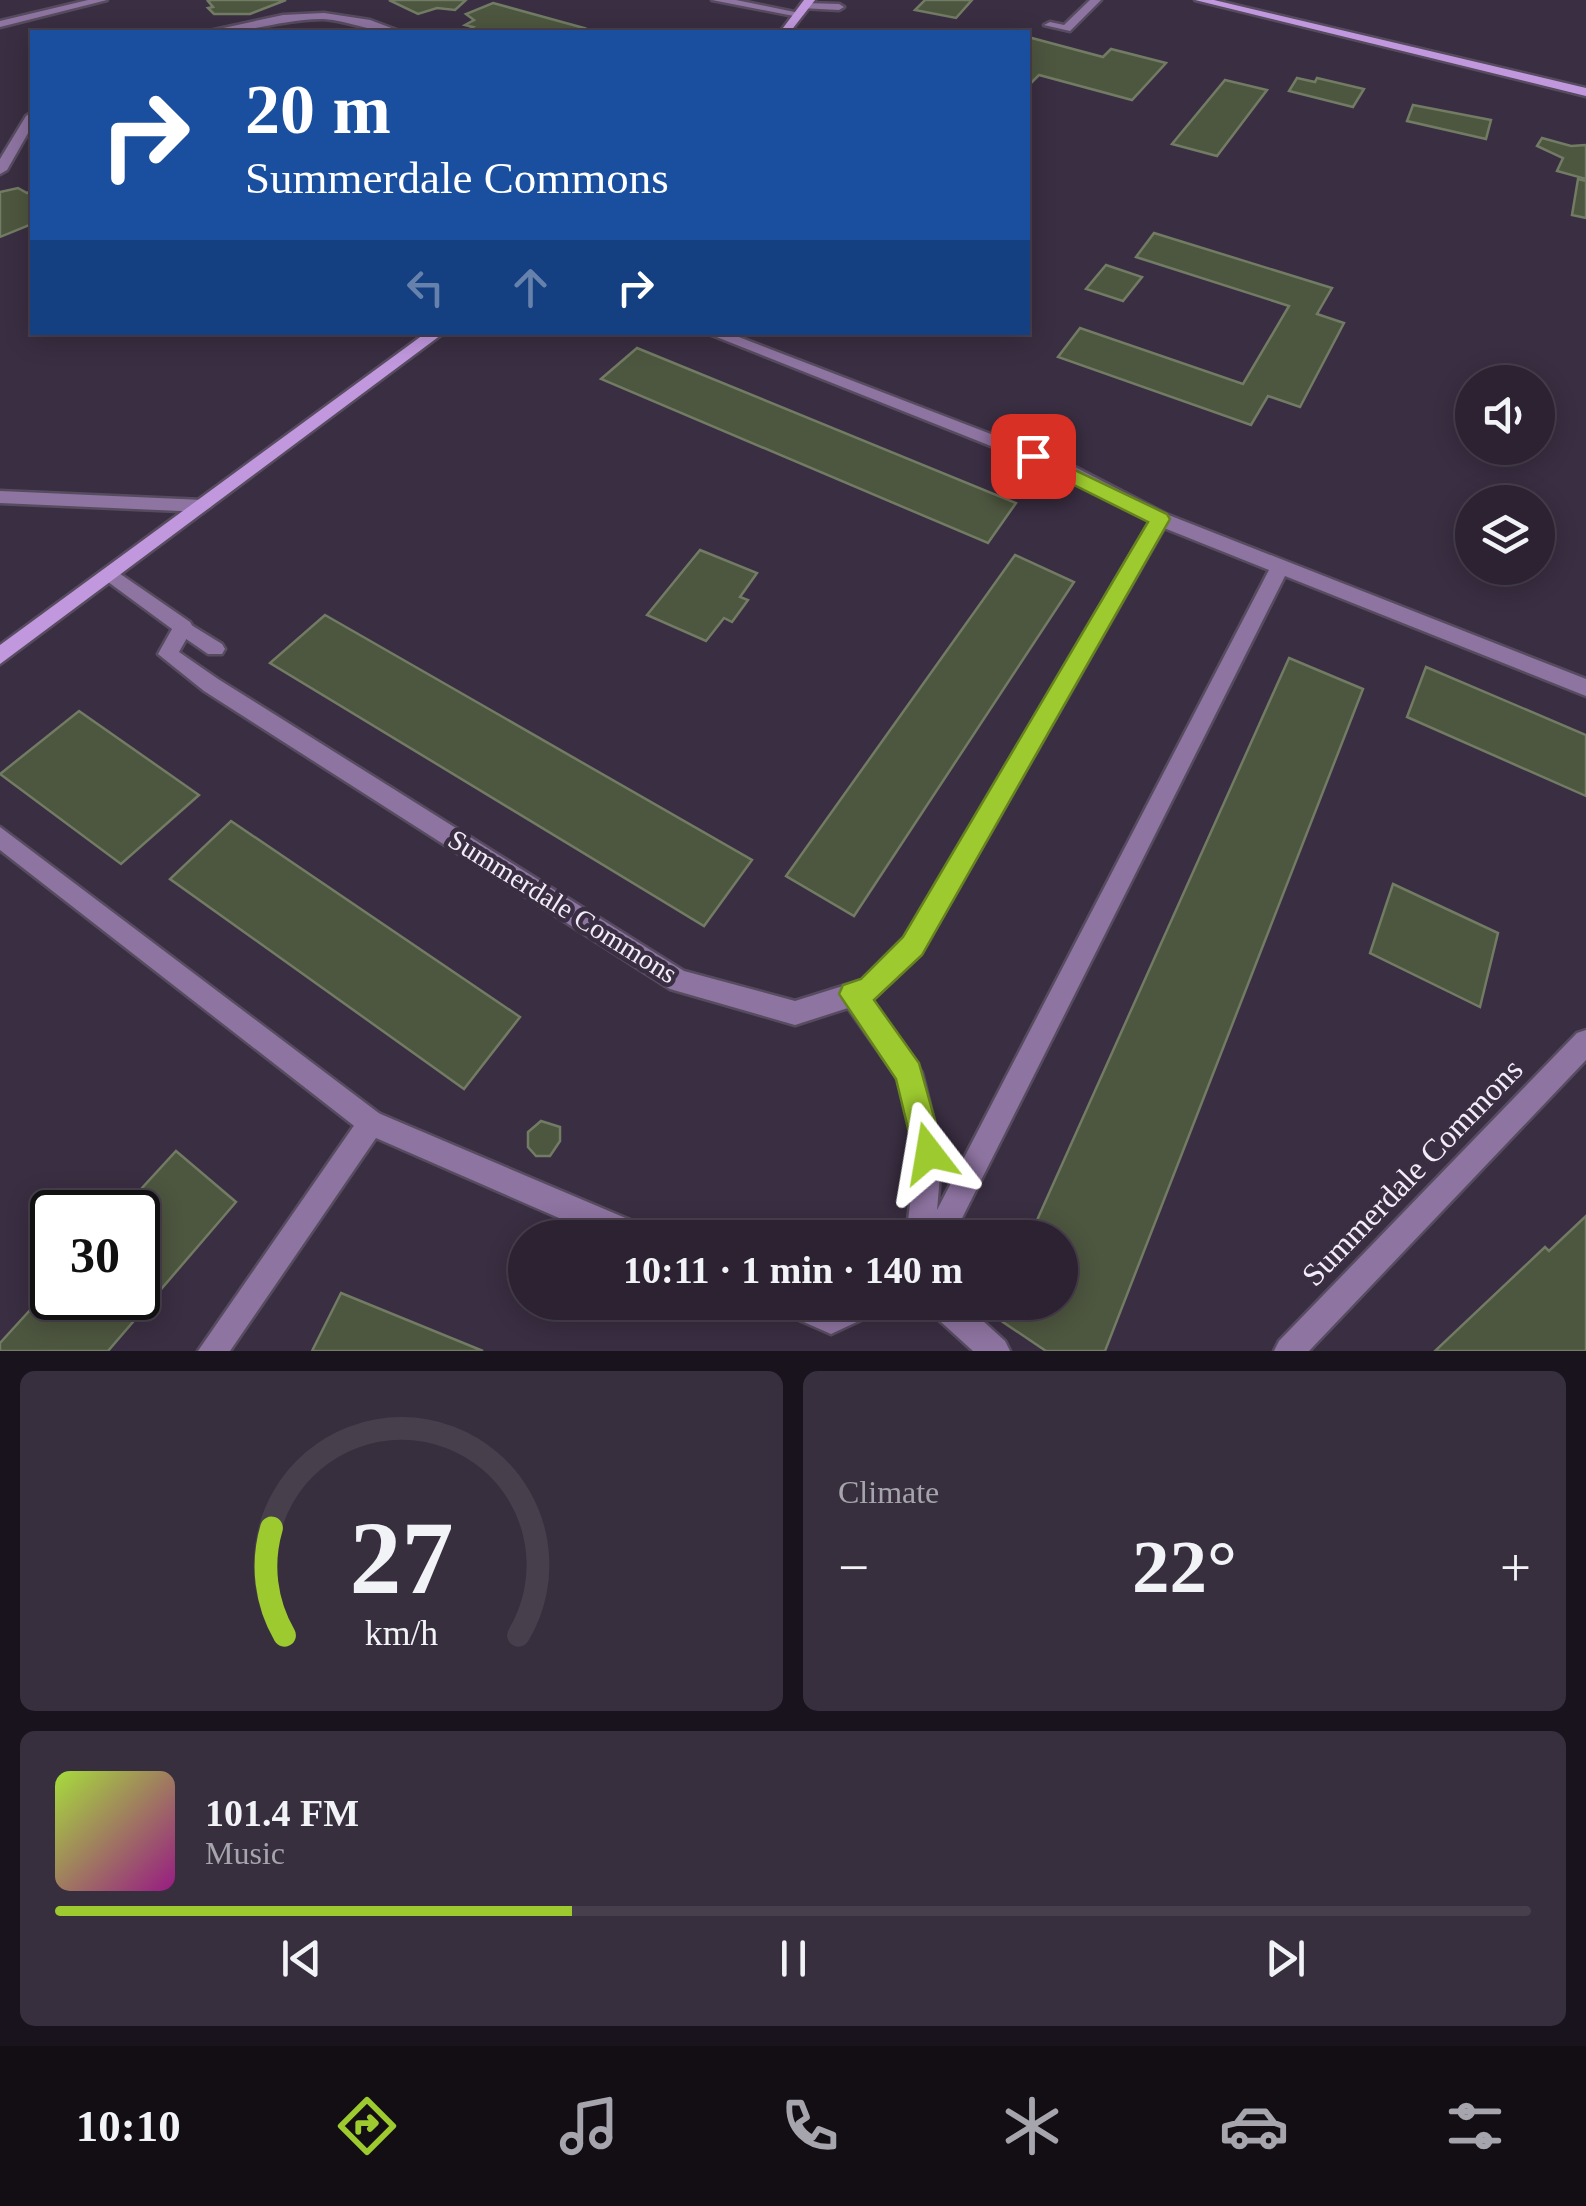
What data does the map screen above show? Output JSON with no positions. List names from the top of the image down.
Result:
{
  "streets": {
    "street": ["Summerdale Commons"]
  },
  "page": {
    "turn": ["20 m", "Summerdale Commons"],
    "limit": "30",
    "trip": "10:11 · 1 min · 140 m",
    "tile": "Climate",
    "heat": ["−", "22°", "+"],
    "song": ["101.4 FM", "Music"],
    "tabs": "10:10",
    "gauge": ["27", "km/h"]
  }
}
